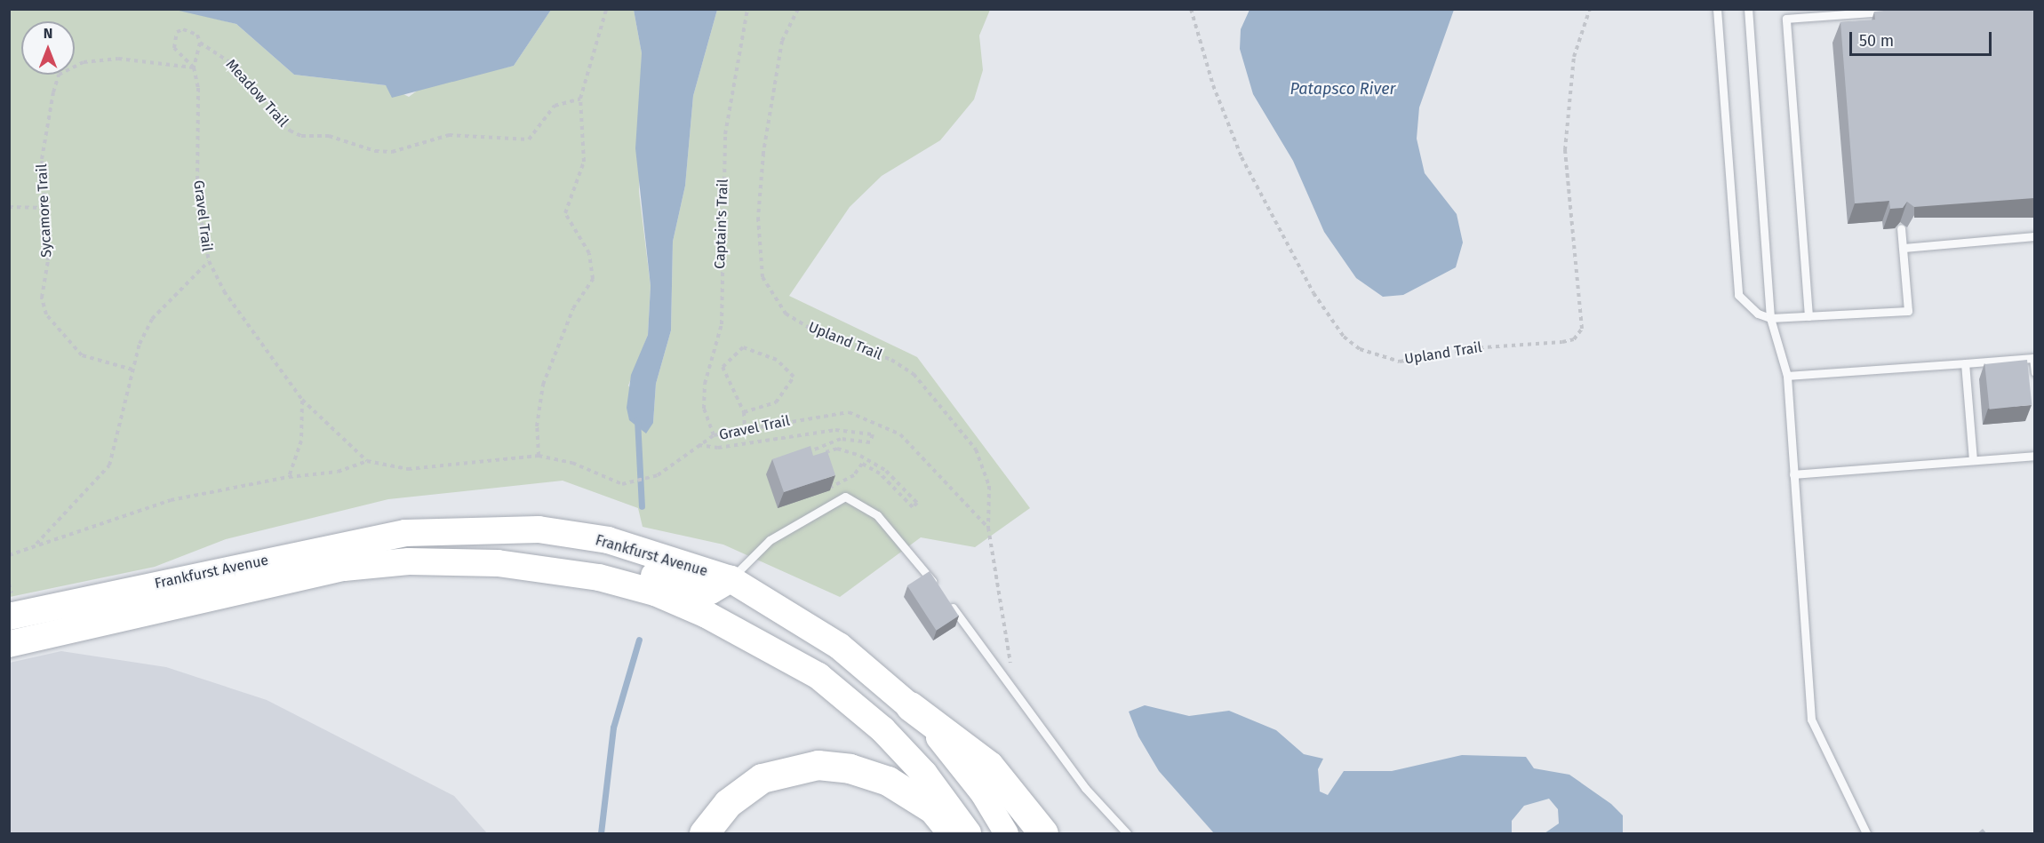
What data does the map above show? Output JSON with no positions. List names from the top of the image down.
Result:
{
  "streets": {
    "main road": ["Frankfurst Avenue"],
    "path": [
      "Meadow Trail",
      "Sycamore Trail",
      "Gravel Trail",
      "Captain's Trail",
      "Upland Trail"
    ]
  },
  "crossings": [
    ["Meadow Trail", "Gravel Trail"],
    ["Sycamore Trail", "Gravel Trail"],
    ["Gravel Trail", "Captain's Trail"],
    ["Gravel Trail", "Upland Trail"]
  ],
  "water": ["Patapsco River"],
  "scale_bar": "50 m",
  "north": "top"
}
